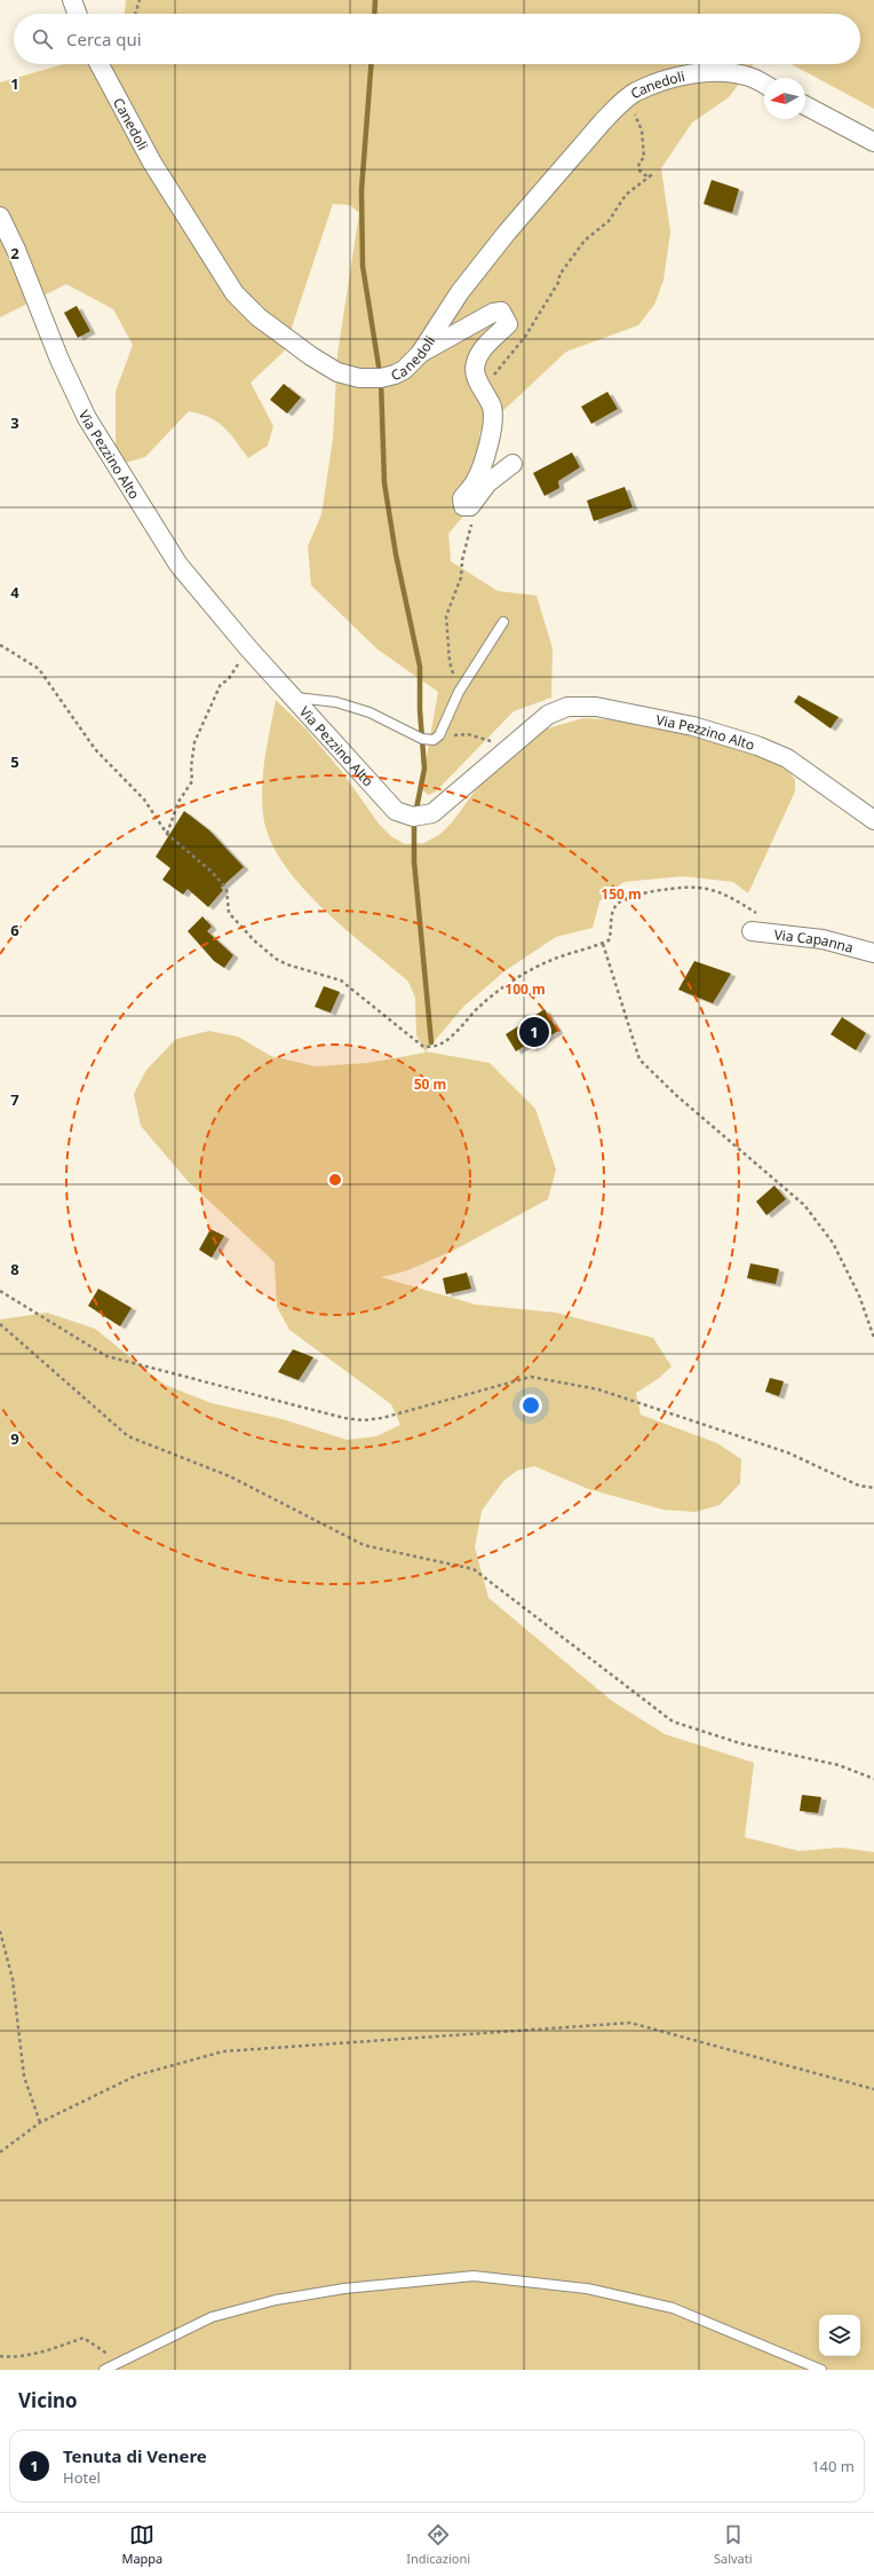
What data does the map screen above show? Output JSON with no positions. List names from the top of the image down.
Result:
{
  "streets": {
    "street": ["Canedoli", "Via Pezzino Alto", "Via Capanna"]
  },
  "north": "left",
  "page": {
    "search": "Cerca qui",
    "pins": "1",
    "heading": "Vicino",
    "list": [
      {
        "mark": "1",
        "name": "Tenuta di Venere",
        "note": "Hotel",
        "value": "140 m"
      }
    ],
    "nav": ["Mappa", "Indicazioni", "Salvati"]
  },
  "grid": {
    "rows": [
      "1",
      "2",
      "3",
      "4",
      "5",
      "6",
      "7",
      "8",
      "9"
    ]
  },
  "rings": ["150 m", "100 m", "50 m"]
}
